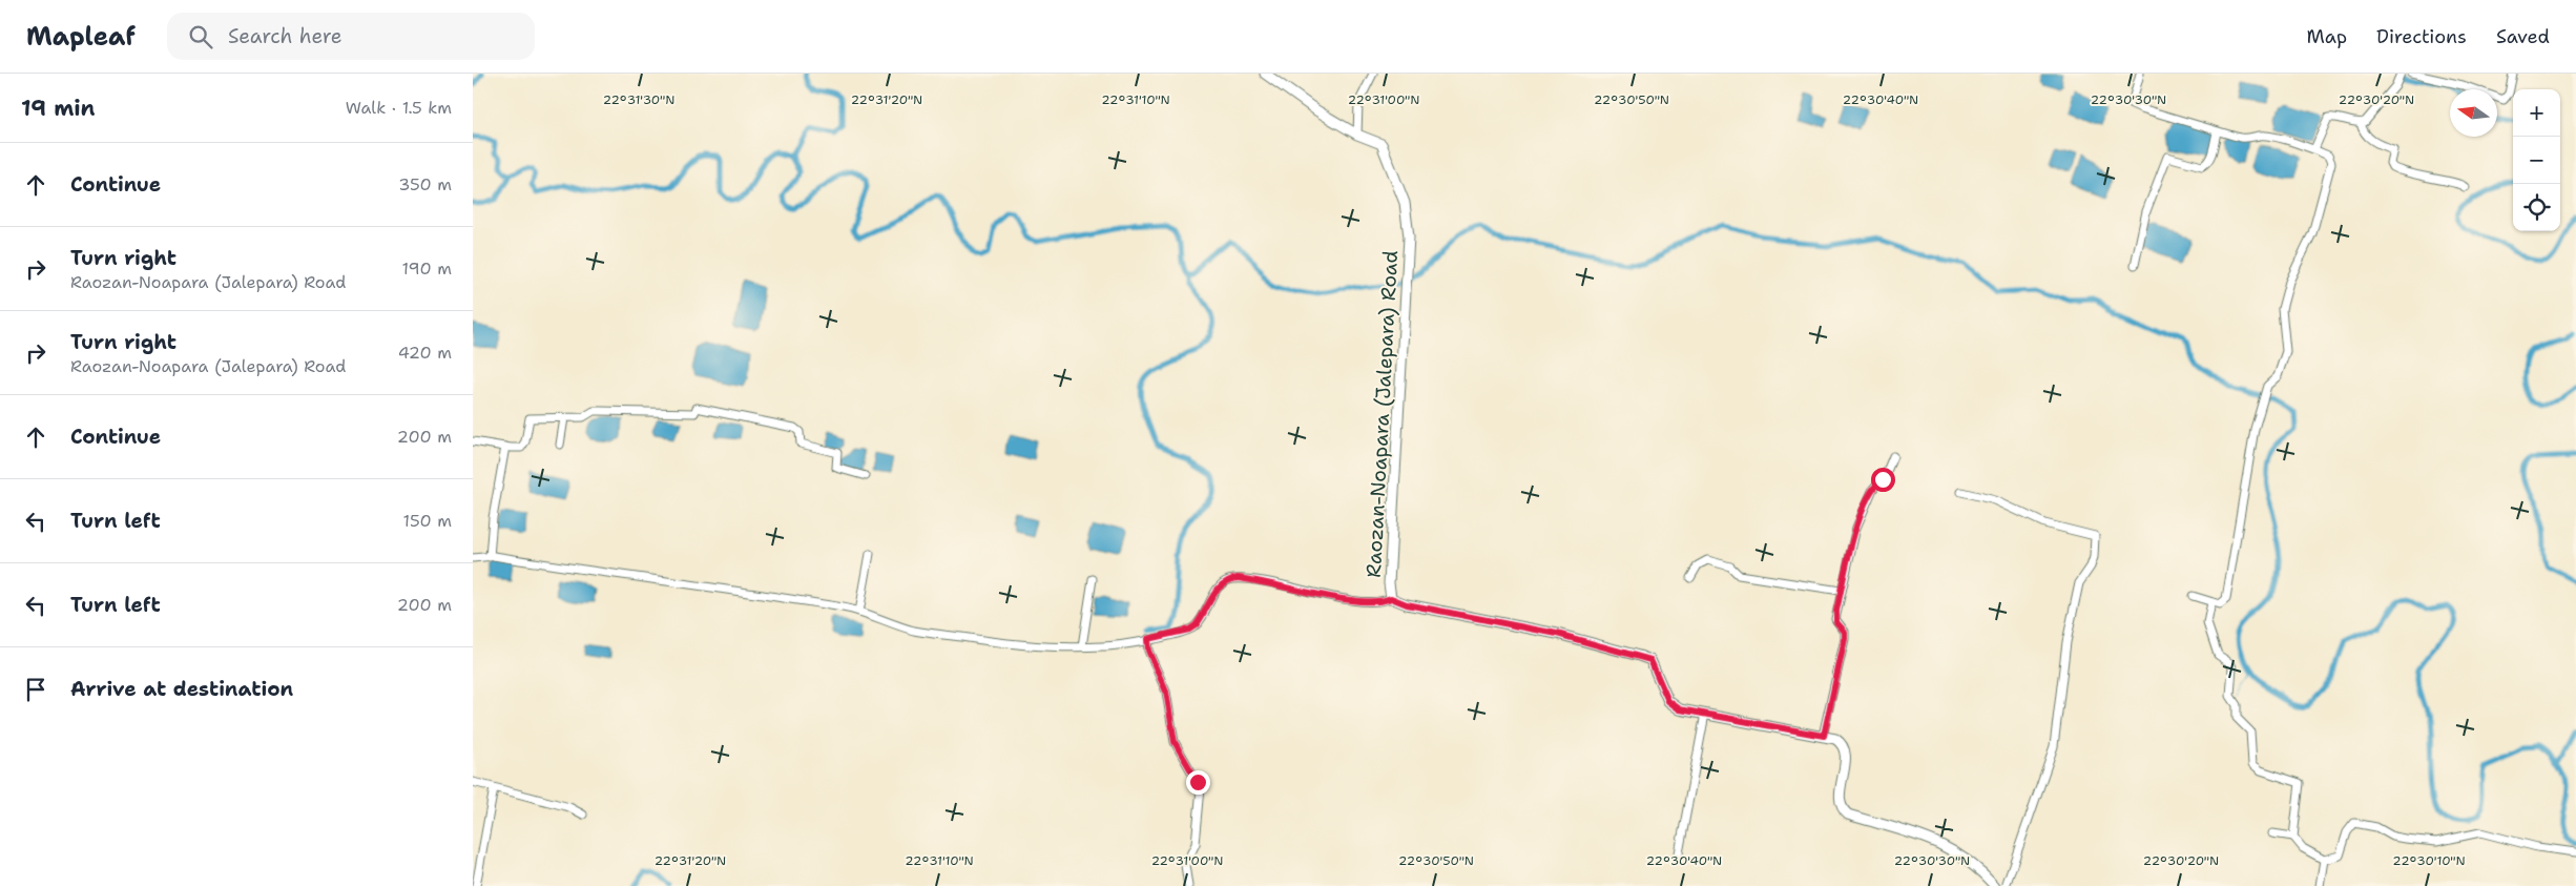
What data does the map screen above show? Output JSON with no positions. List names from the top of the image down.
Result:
{
  "streets": {
    "main road": ["Raozan-Noapara (Jalepara) Road"]
  },
  "north": "left",
  "page": {
    "header": "Mapleaf",
    "search": "Search here",
    "nav": ["Map", "Directions", "Saved"],
    "heading": ["19 min", "Walk · 1.5 km"],
    "map_buttons": ["+", "−"],
    "list": [
      ["Continue", "350 m"],
      ["Turn right", "Raozan-Noapara (Jalepara) Road", "190 m"],
      ["Turn right", "Raozan-Noapara (Jalepara) Road", "420 m"],
      ["Continue", "200 m"],
      ["Turn left", "150 m"],
      ["Turn left", "200 m"],
      "Arrive at destination"
    ]
  },
  "coordinates": [
    "22°31'30\"N",
    "22°31'20\"N",
    "22°31'10\"N",
    "22°31'00\"N",
    "22°30'50\"N",
    "22°30'40\"N",
    "22°30'30\"N",
    "22°30'20\"N",
    "22°30'10\"N"
  ]
}
